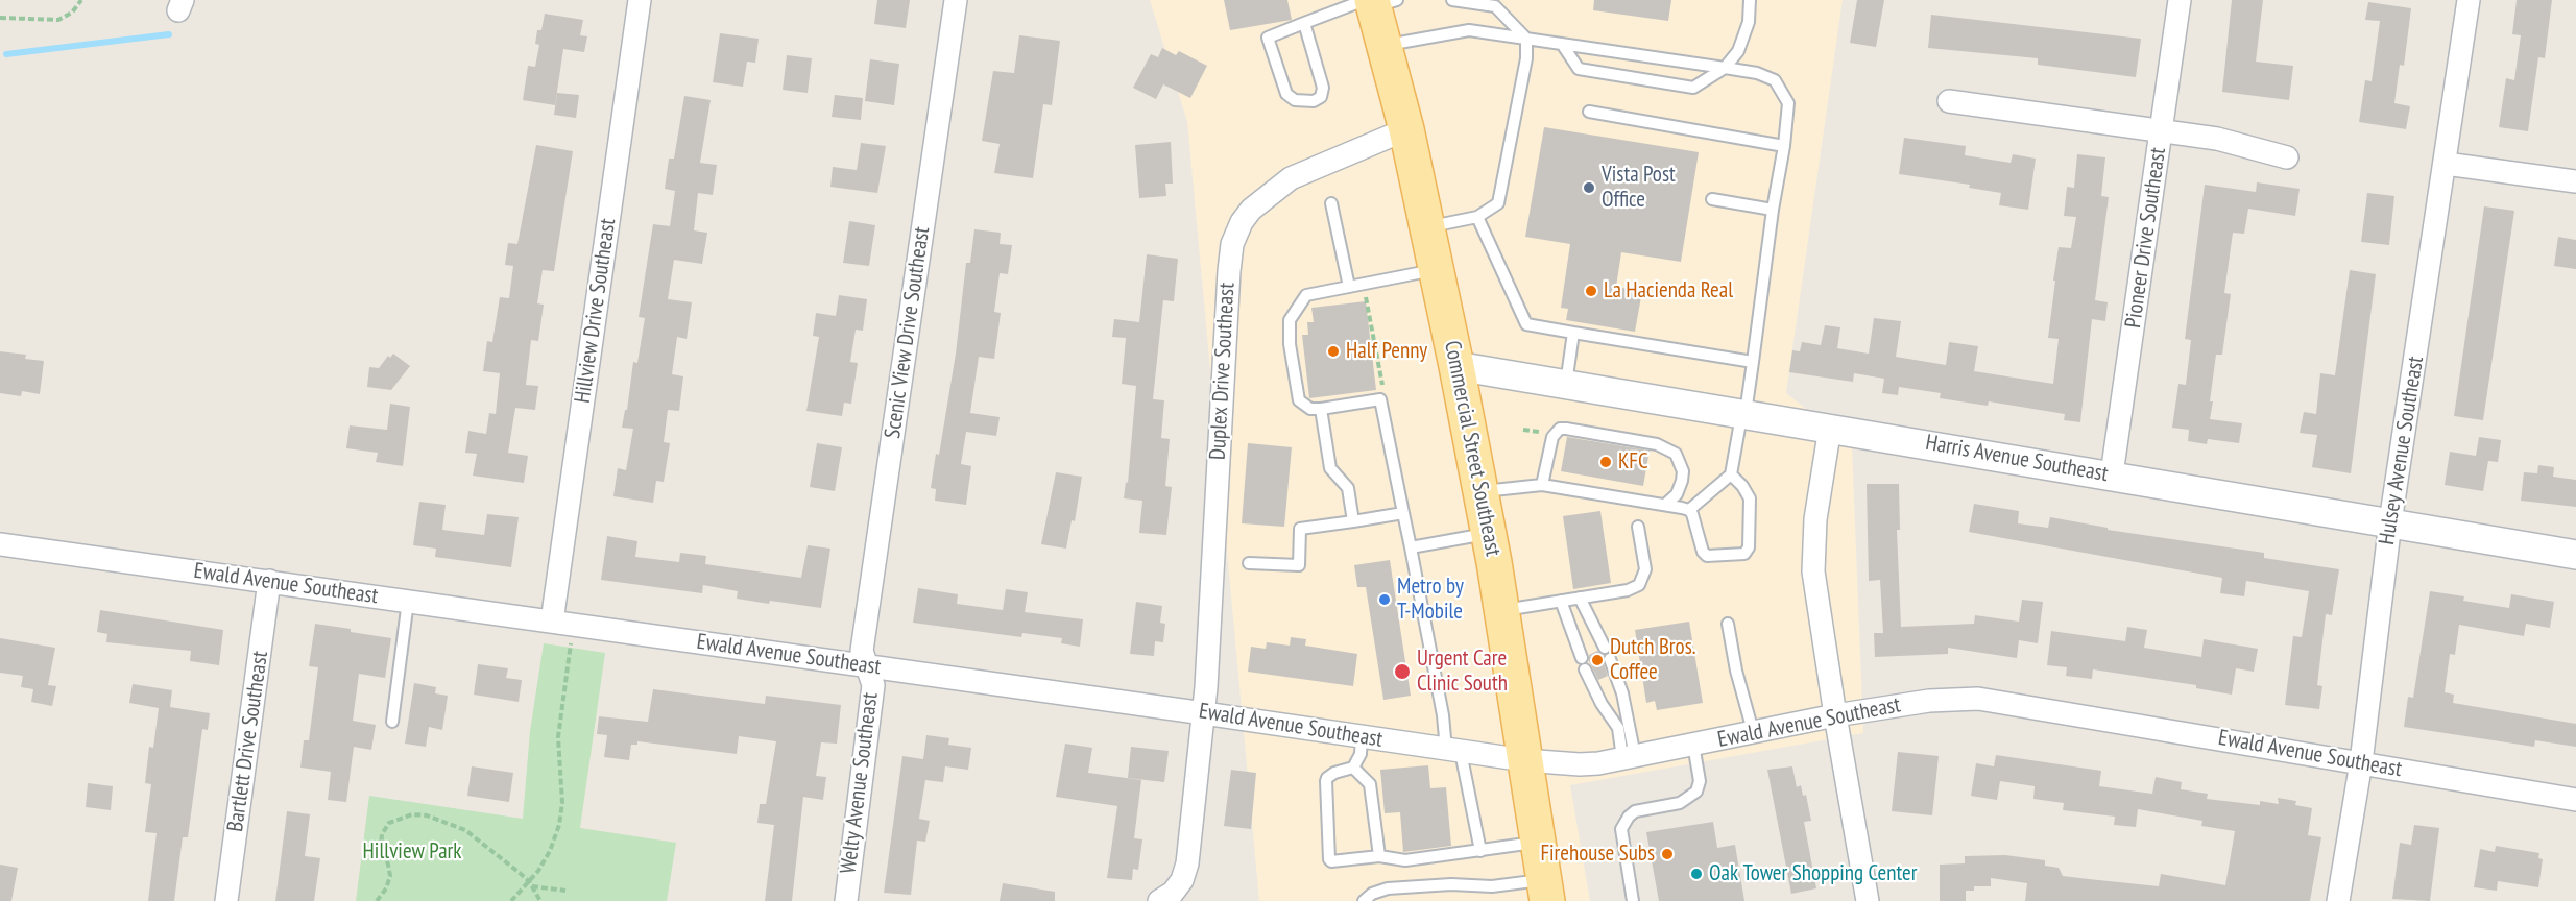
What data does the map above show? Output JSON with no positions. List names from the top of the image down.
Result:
{
  "streets": {
    "main road": ["Commercial Street Southeast"],
    "street": [
      "Pioneer Drive Southeast",
      "Hillview Drive Southeast",
      "Scenic View Drive Southeast",
      "Duplex Drive Southeast",
      "Hulsey Avenue Southeast",
      "Harris Avenue Southeast",
      "Ewald Avenue Southeast",
      "Bartlett Drive Southeast",
      "Welty Avenue Southeast"
    ]
  },
  "crossings": [
    ["Pioneer Drive Southeast", "Harris Avenue Southeast"],
    ["Hillview Drive Southeast", "Ewald Avenue Southeast"],
    ["Scenic View Drive Southeast", "Ewald Avenue Southeast"],
    ["Scenic View Drive Southeast", "Welty Avenue Southeast"],
    ["Duplex Drive Southeast", "Commercial Street Southeast"],
    ["Duplex Drive Southeast", "Ewald Avenue Southeast"],
    ["Commercial Street Southeast", "Harris Avenue Southeast"],
    ["Commercial Street Southeast", "Ewald Avenue Southeast"],
    ["Hulsey Avenue Southeast", "Harris Avenue Southeast"],
    ["Hulsey Avenue Southeast", "Ewald Avenue Southeast"],
    ["Ewald Avenue Southeast", "Bartlett Drive Southeast"],
    ["Ewald Avenue Southeast", "Welty Avenue Southeast"]
  ],
  "parks": ["Hillview Park"],
  "places": [
    "Vista Post Office",
    "La Hacienda Real",
    "Half Penny",
    "KFC",
    "Metro by T-Mobile",
    "Dutch Bros. Coffee",
    "Urgent Care Clinic South",
    "Firehouse Subs",
    "Oak Tower Shopping Center"
  ]
}
